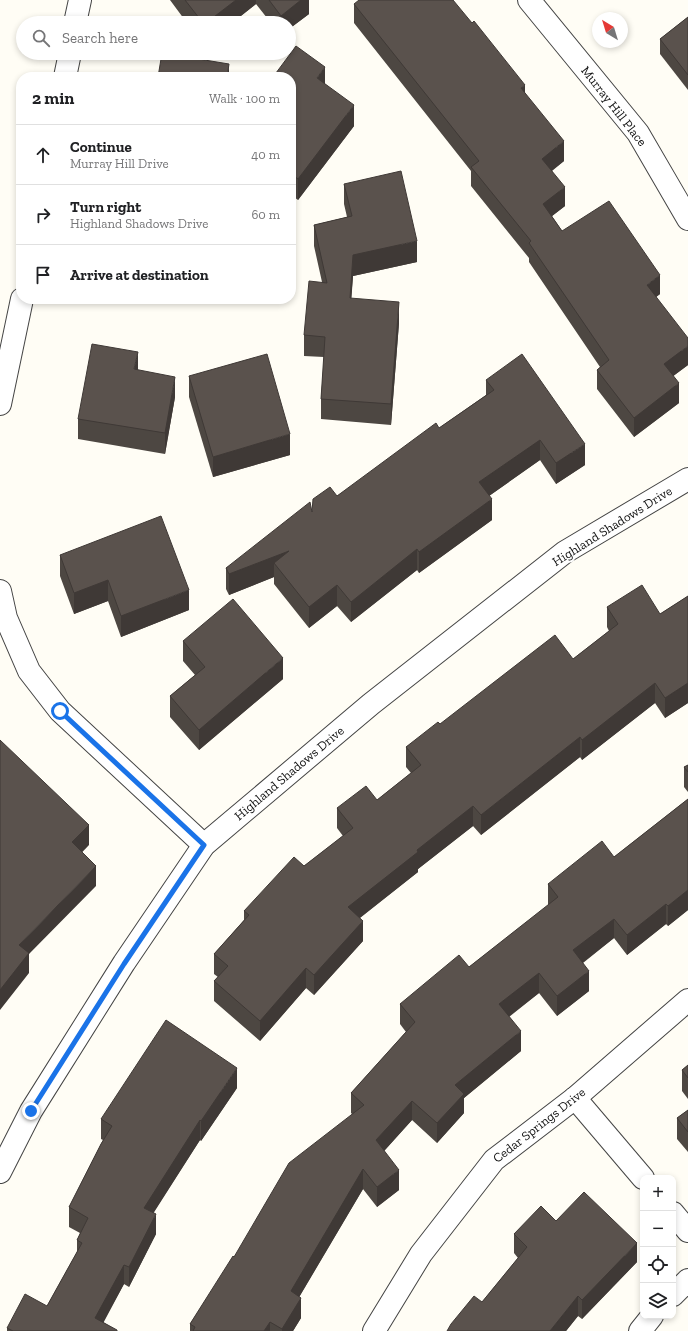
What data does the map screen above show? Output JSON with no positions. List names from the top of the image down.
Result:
{
  "streets": {
    "street": ["Murray Hill Place", "Highland Shadows Drive", "Cedar Springs Drive"]
  },
  "north": "top left",
  "page": {
    "search": "Search here",
    "heading": ["2 min", "Walk · 100 m"],
    "list": [
      ["Continue", "Murray Hill Drive", "40 m"],
      ["Turn right", "Highland Shadows Drive", "60 m"],
      "Arrive at destination"
    ],
    "map_buttons": ["+", "−"]
  }
}
